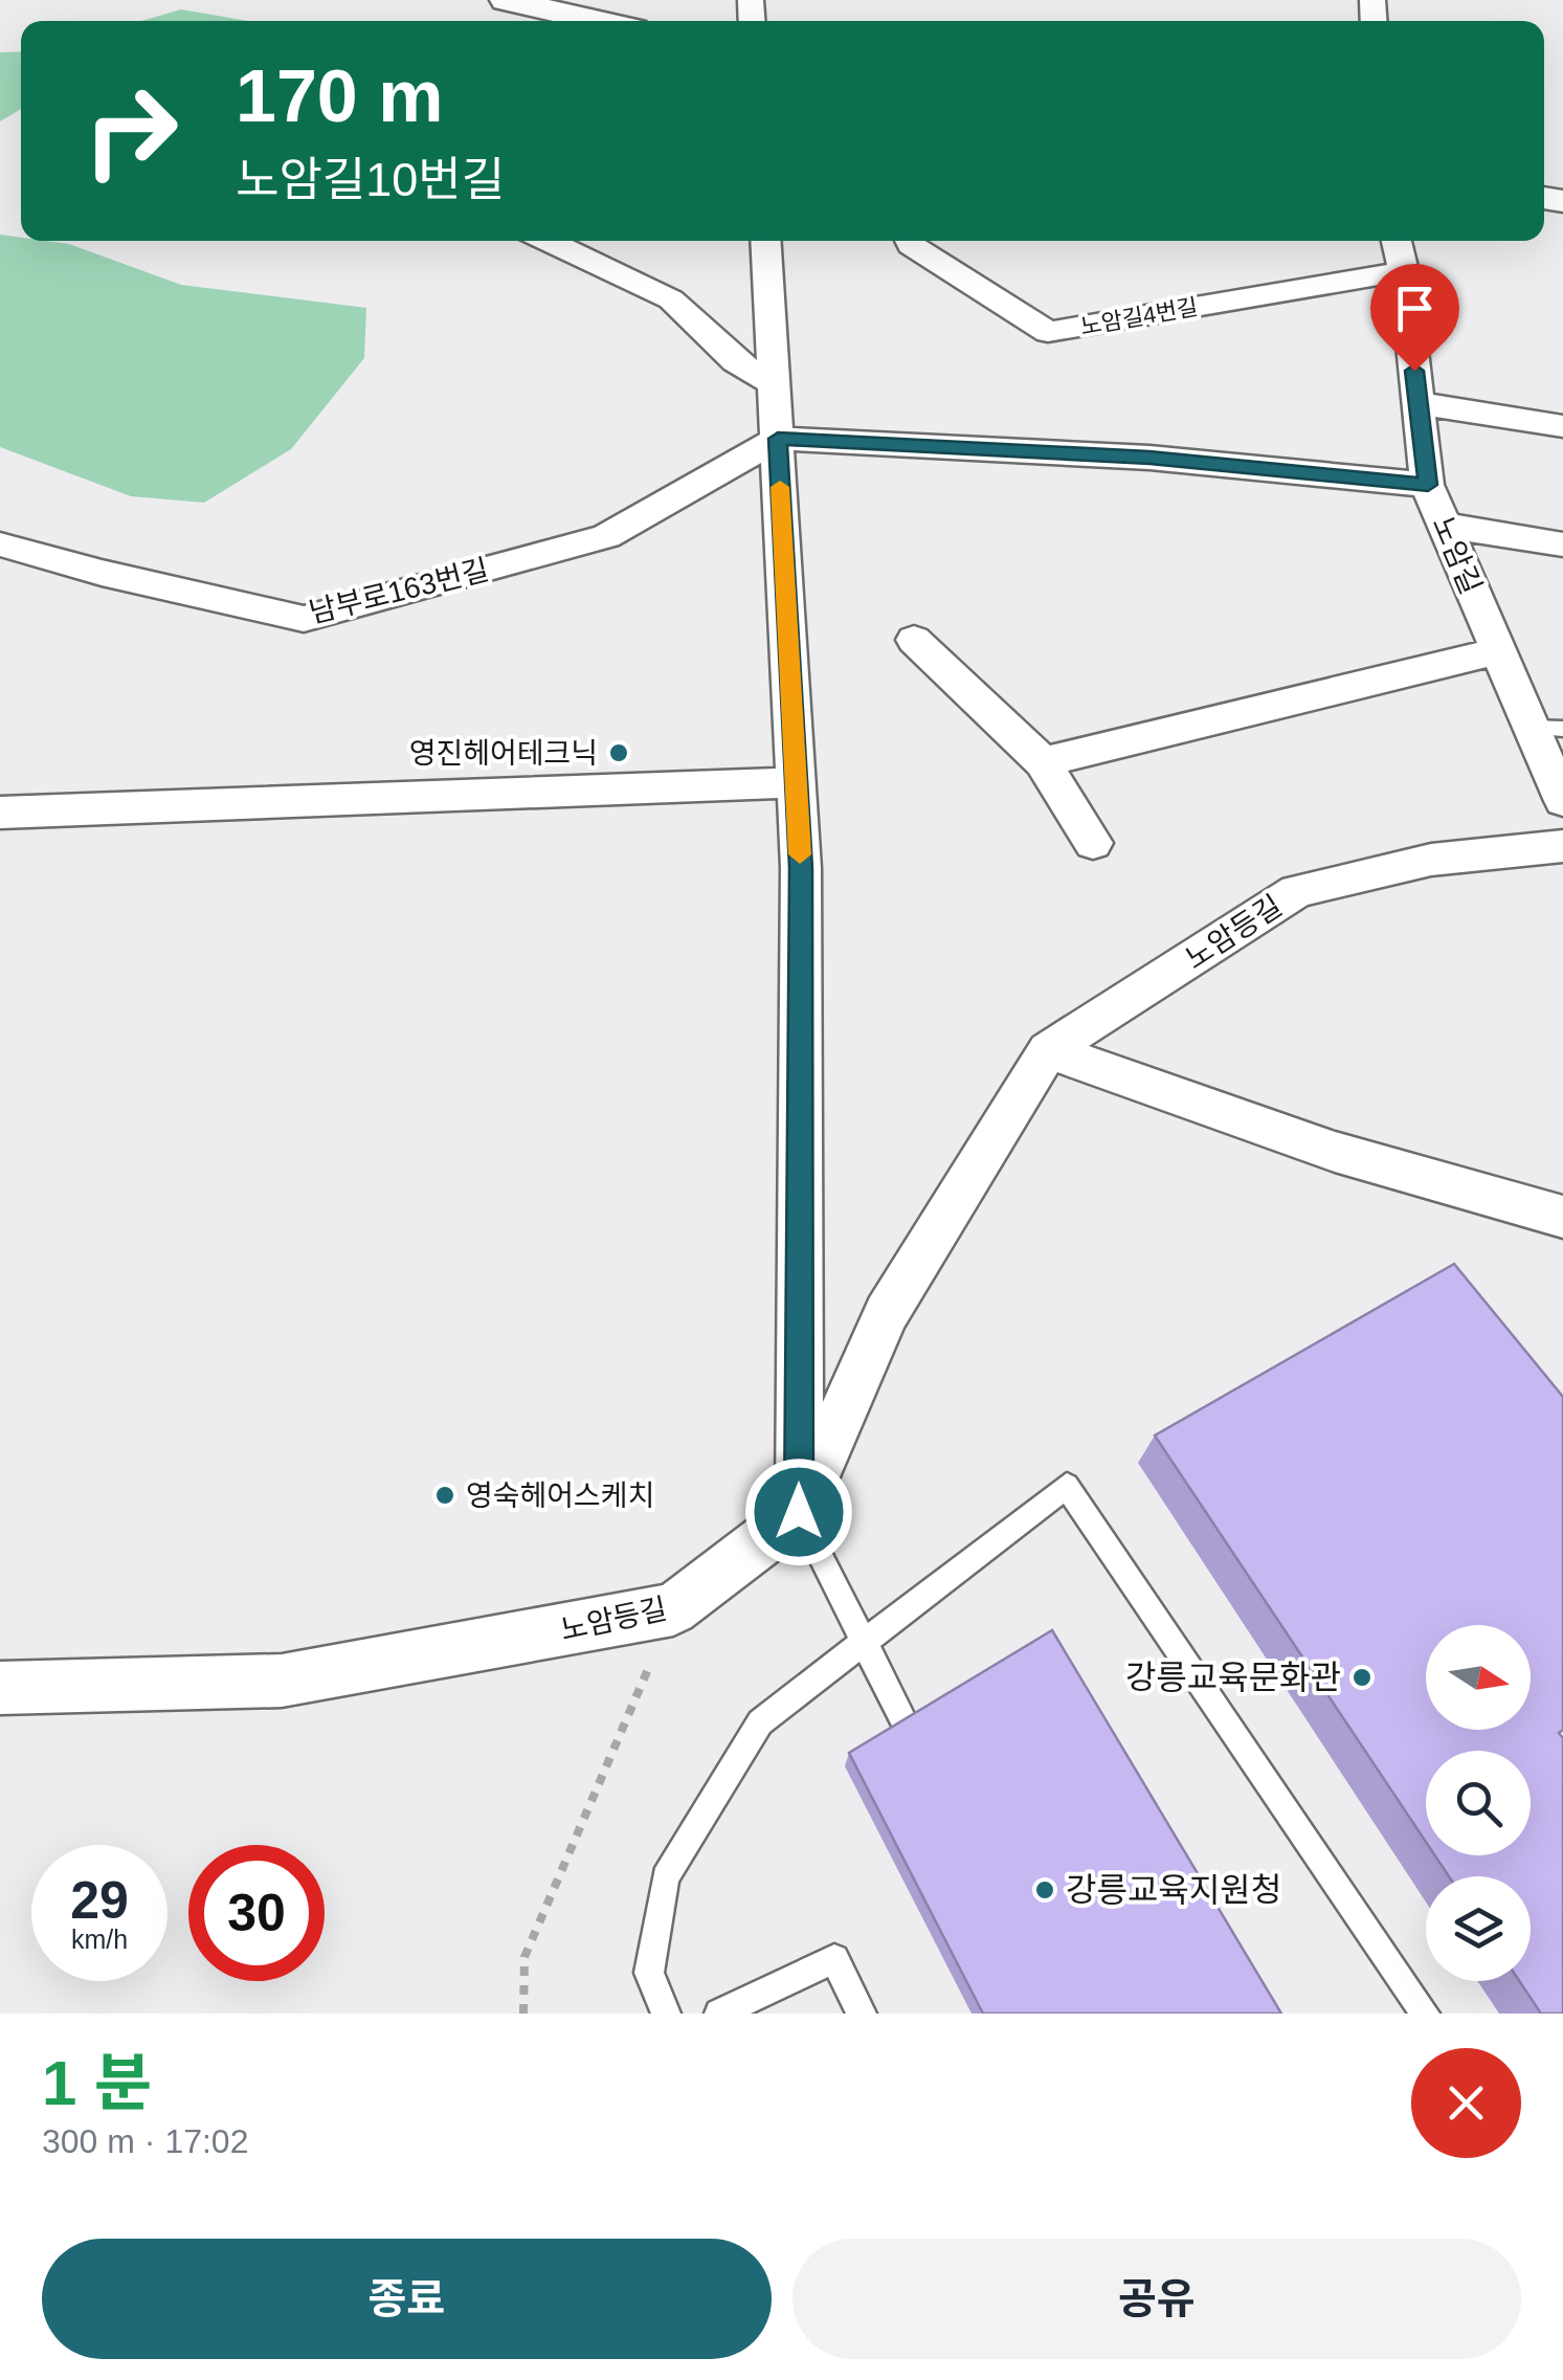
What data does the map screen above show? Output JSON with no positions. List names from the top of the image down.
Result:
{
  "streets": {
    "street": [
      "노암길4번길",
      "노암길",
      "남부로163번길",
      "노암등길"
    ]
  },
  "crossings": [
    ["노암길4번길", "노암길"]
  ],
  "places": [
    "영진헤어테크닉",
    "영숙헤어스케치",
    "강릉교육문화관",
    "강릉교육지원청"
  ],
  "north": "right",
  "page": {
    "turn": ["170 m", "노암길10번길"],
    "speed": "29 km/h",
    "limit": "30",
    "heading": ["1 분", "300 m · 17:02"],
    "buttons": ["종료", "공유"]
  }
}
